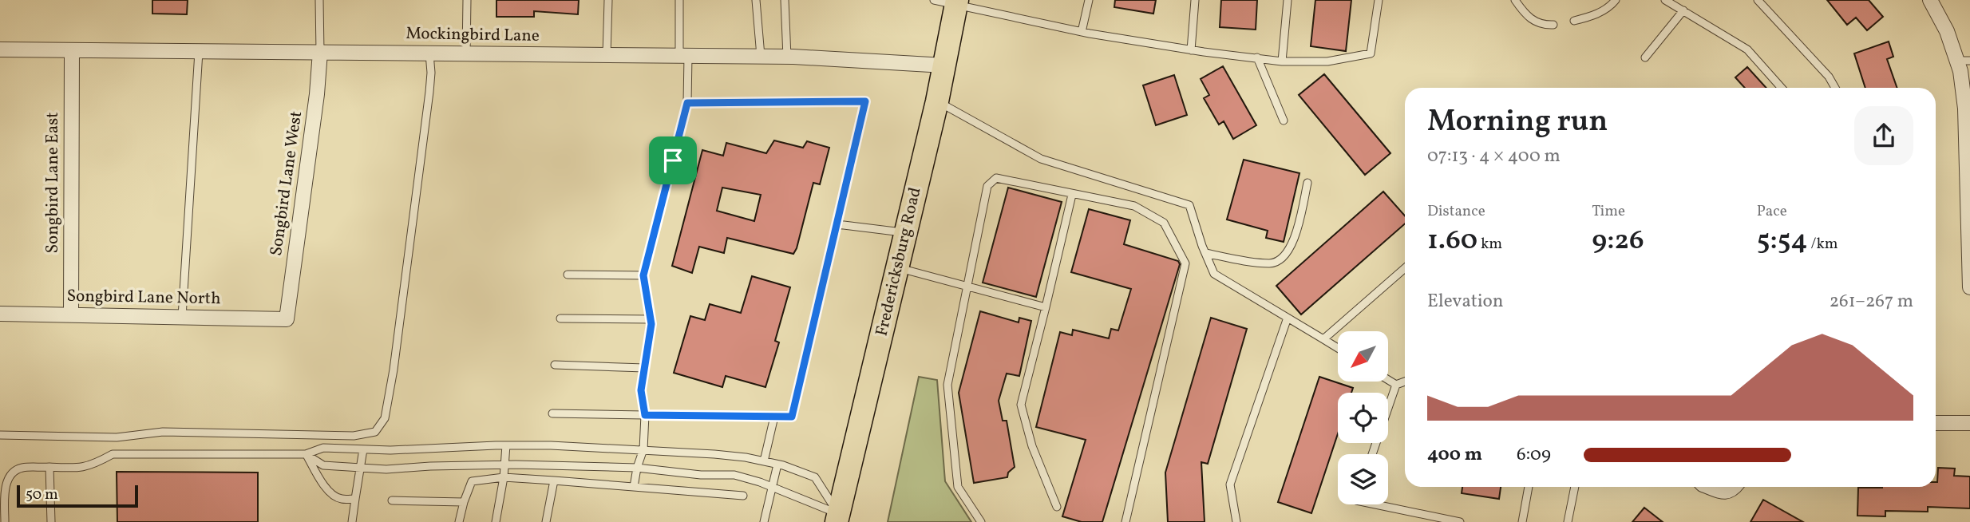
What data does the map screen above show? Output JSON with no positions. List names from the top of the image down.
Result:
{
  "streets": {
    "main road": ["Fredericksburg Road"],
    "street": [
      "Mockingbird Lane",
      "Songbird Lane East",
      "Songbird Lane West",
      "Songbird Lane North"
    ]
  },
  "crossings": [
    ["Mockingbird Lane", "Songbird Lane East"],
    ["Mockingbird Lane", "Songbird Lane West"],
    ["Mockingbird Lane", "Fredericksburg Road"],
    ["Songbird Lane East", "Songbird Lane North"],
    ["Songbird Lane West", "Songbird Lane North"]
  ],
  "scale_bar": "50 m",
  "north": "bottom left",
  "page": {
    "heading": ["Morning run", "07:13 · 4 × 400 m"],
    "stats": [
      ["Distance", "1.60 km"],
      ["Time", "9:26"],
      ["Pace", "5:54 /km"]
    ],
    "chart": ["Elevation", "261–267 m"],
    "list": [
      {
        "name": "400 m",
        "note": "6:09"
      }
    ],
    "scale": "50 m"
  }
}
